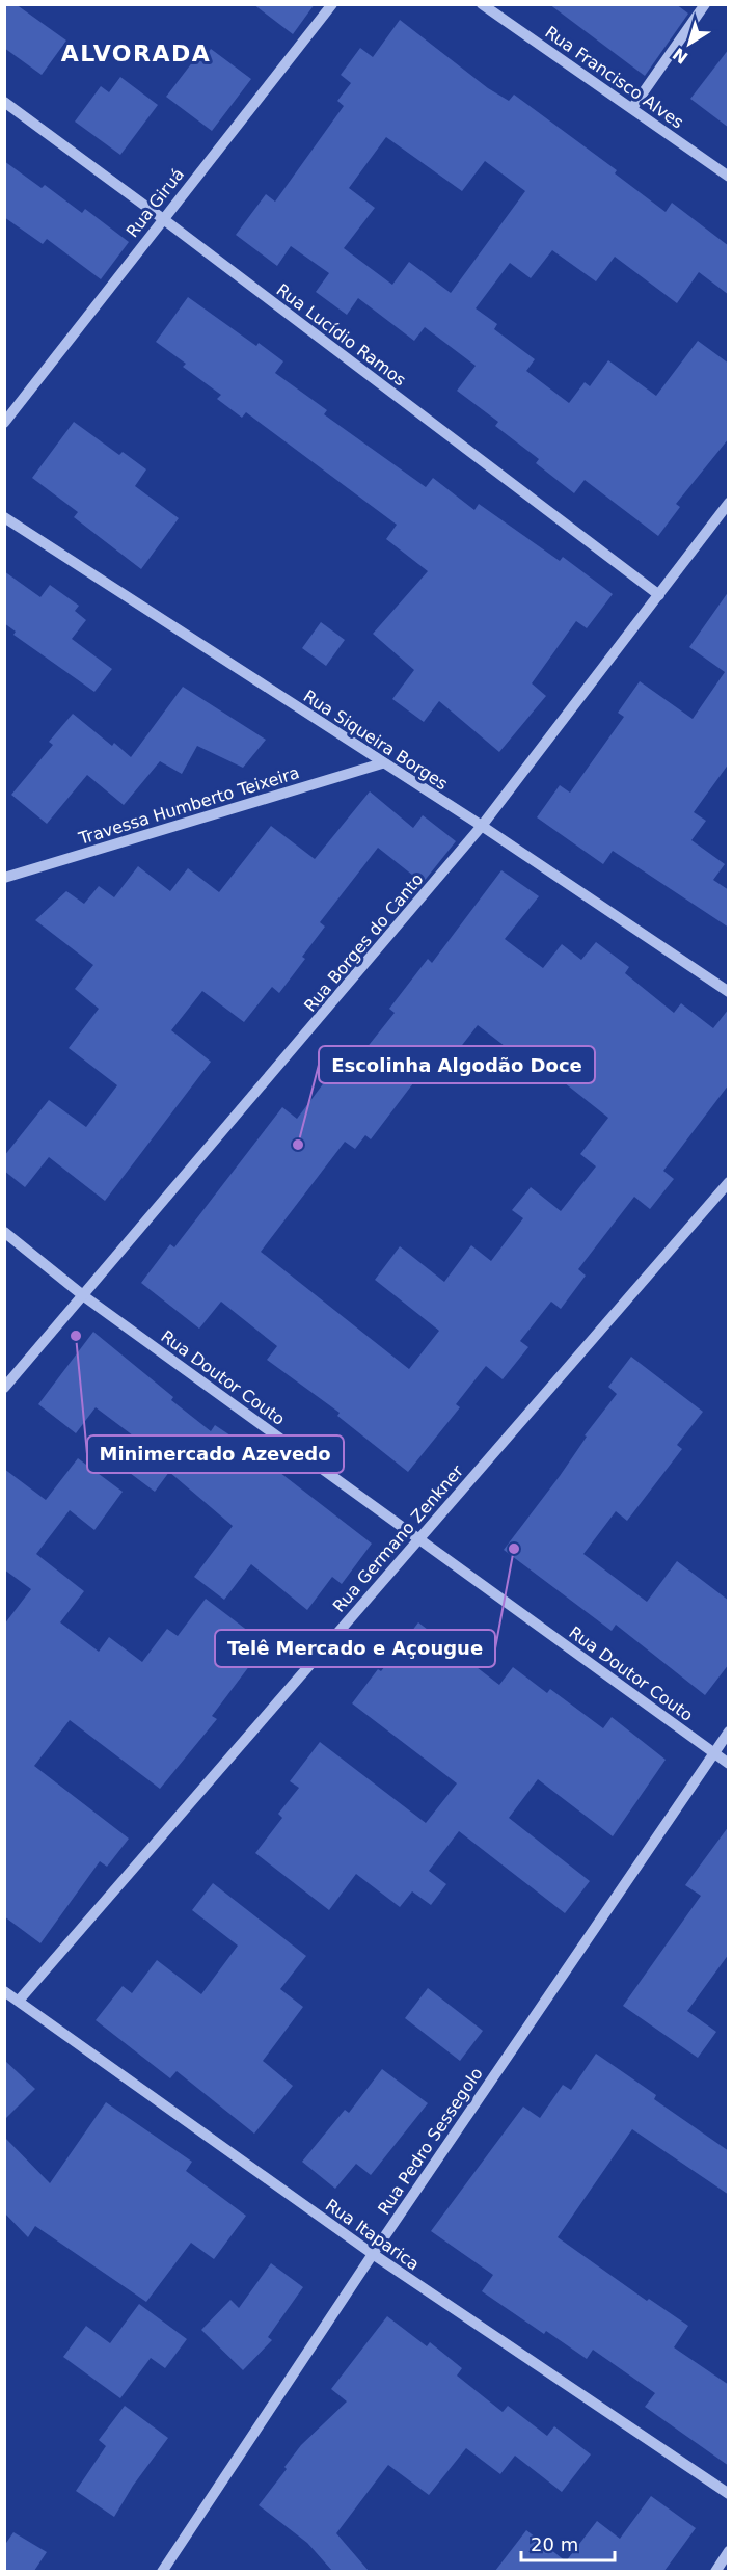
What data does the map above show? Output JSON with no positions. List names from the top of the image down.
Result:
{
  "streets": {
    "street": [
      "Rua Francisco Alves",
      "Rua Giruá",
      "Rua Lucídio Ramos",
      "Rua Siqueira Borges",
      "Travessa Humberto Teixeira",
      "Rua Borges do Canto",
      "Rua Doutor Couto",
      "Rua Germano Zenkner",
      "Rua Pedro Sessegolo",
      "Rua Itaparica"
    ]
  },
  "crossings": [
    ["Rua Giruá", "Rua Lucídio Ramos"],
    ["Rua Lucídio Ramos", "Rua Borges do Canto"],
    ["Rua Siqueira Borges", "Travessa Humberto Teixeira"],
    ["Rua Siqueira Borges", "Rua Borges do Canto"],
    ["Rua Borges do Canto", "Rua Doutor Couto"],
    ["Rua Doutor Couto", "Rua Germano Zenkner"],
    ["Rua Doutor Couto", "Rua Pedro Sessegolo"],
    ["Rua Germano Zenkner", "Rua Itaparica"],
    ["Rua Pedro Sessegolo", "Rua Itaparica"]
  ],
  "districts": ["ALVORADA"],
  "places": ["Escolinha Algodão Doce", "Minimercado Azevedo", "Telê Mercado e Açougue"],
  "scale_bar": "20 m",
  "north": "bottom left"
}
